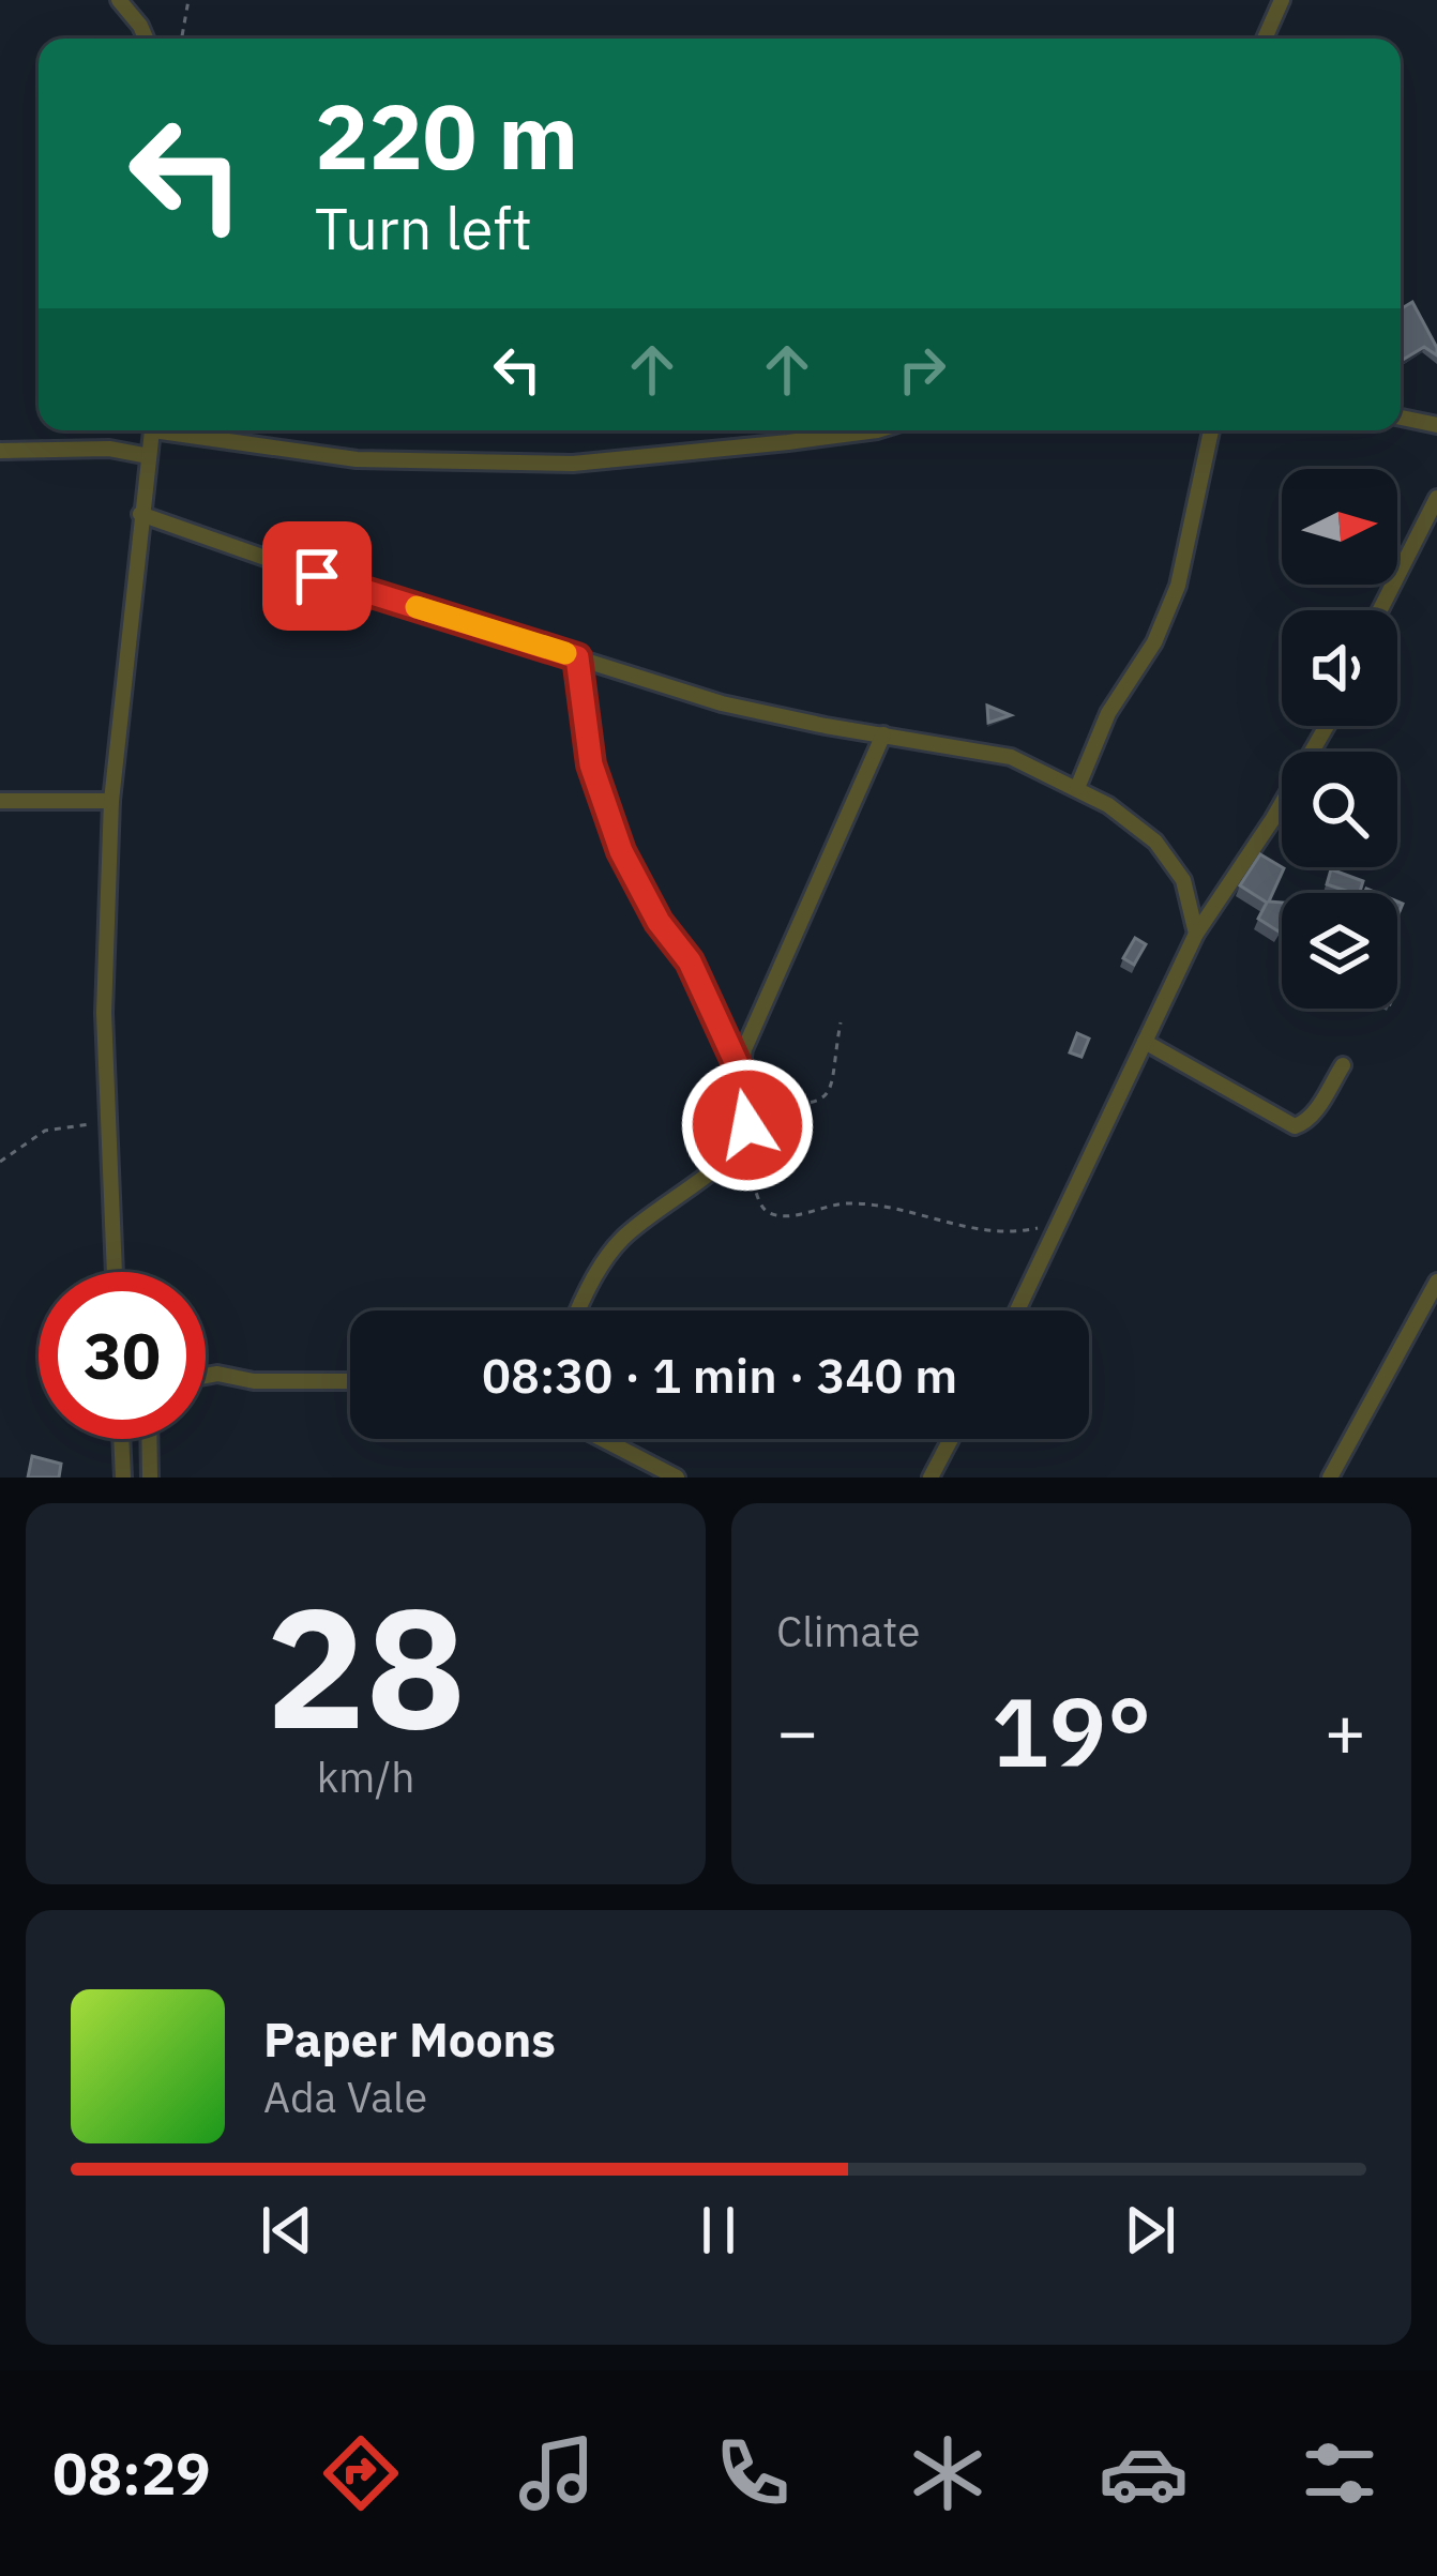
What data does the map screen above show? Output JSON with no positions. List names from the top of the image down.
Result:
{
  "north": "right",
  "page": {
    "turn": ["220 m", "Turn left"],
    "limit": "30",
    "trip": "08:30 · 1 min · 340 m",
    "tile": [
      ["28", "km/h"],
      "Climate"
    ],
    "heat": ["−", "19°", "+"],
    "song": ["Paper Moons", "Ada Vale"],
    "tabs": "08:29"
  }
}
